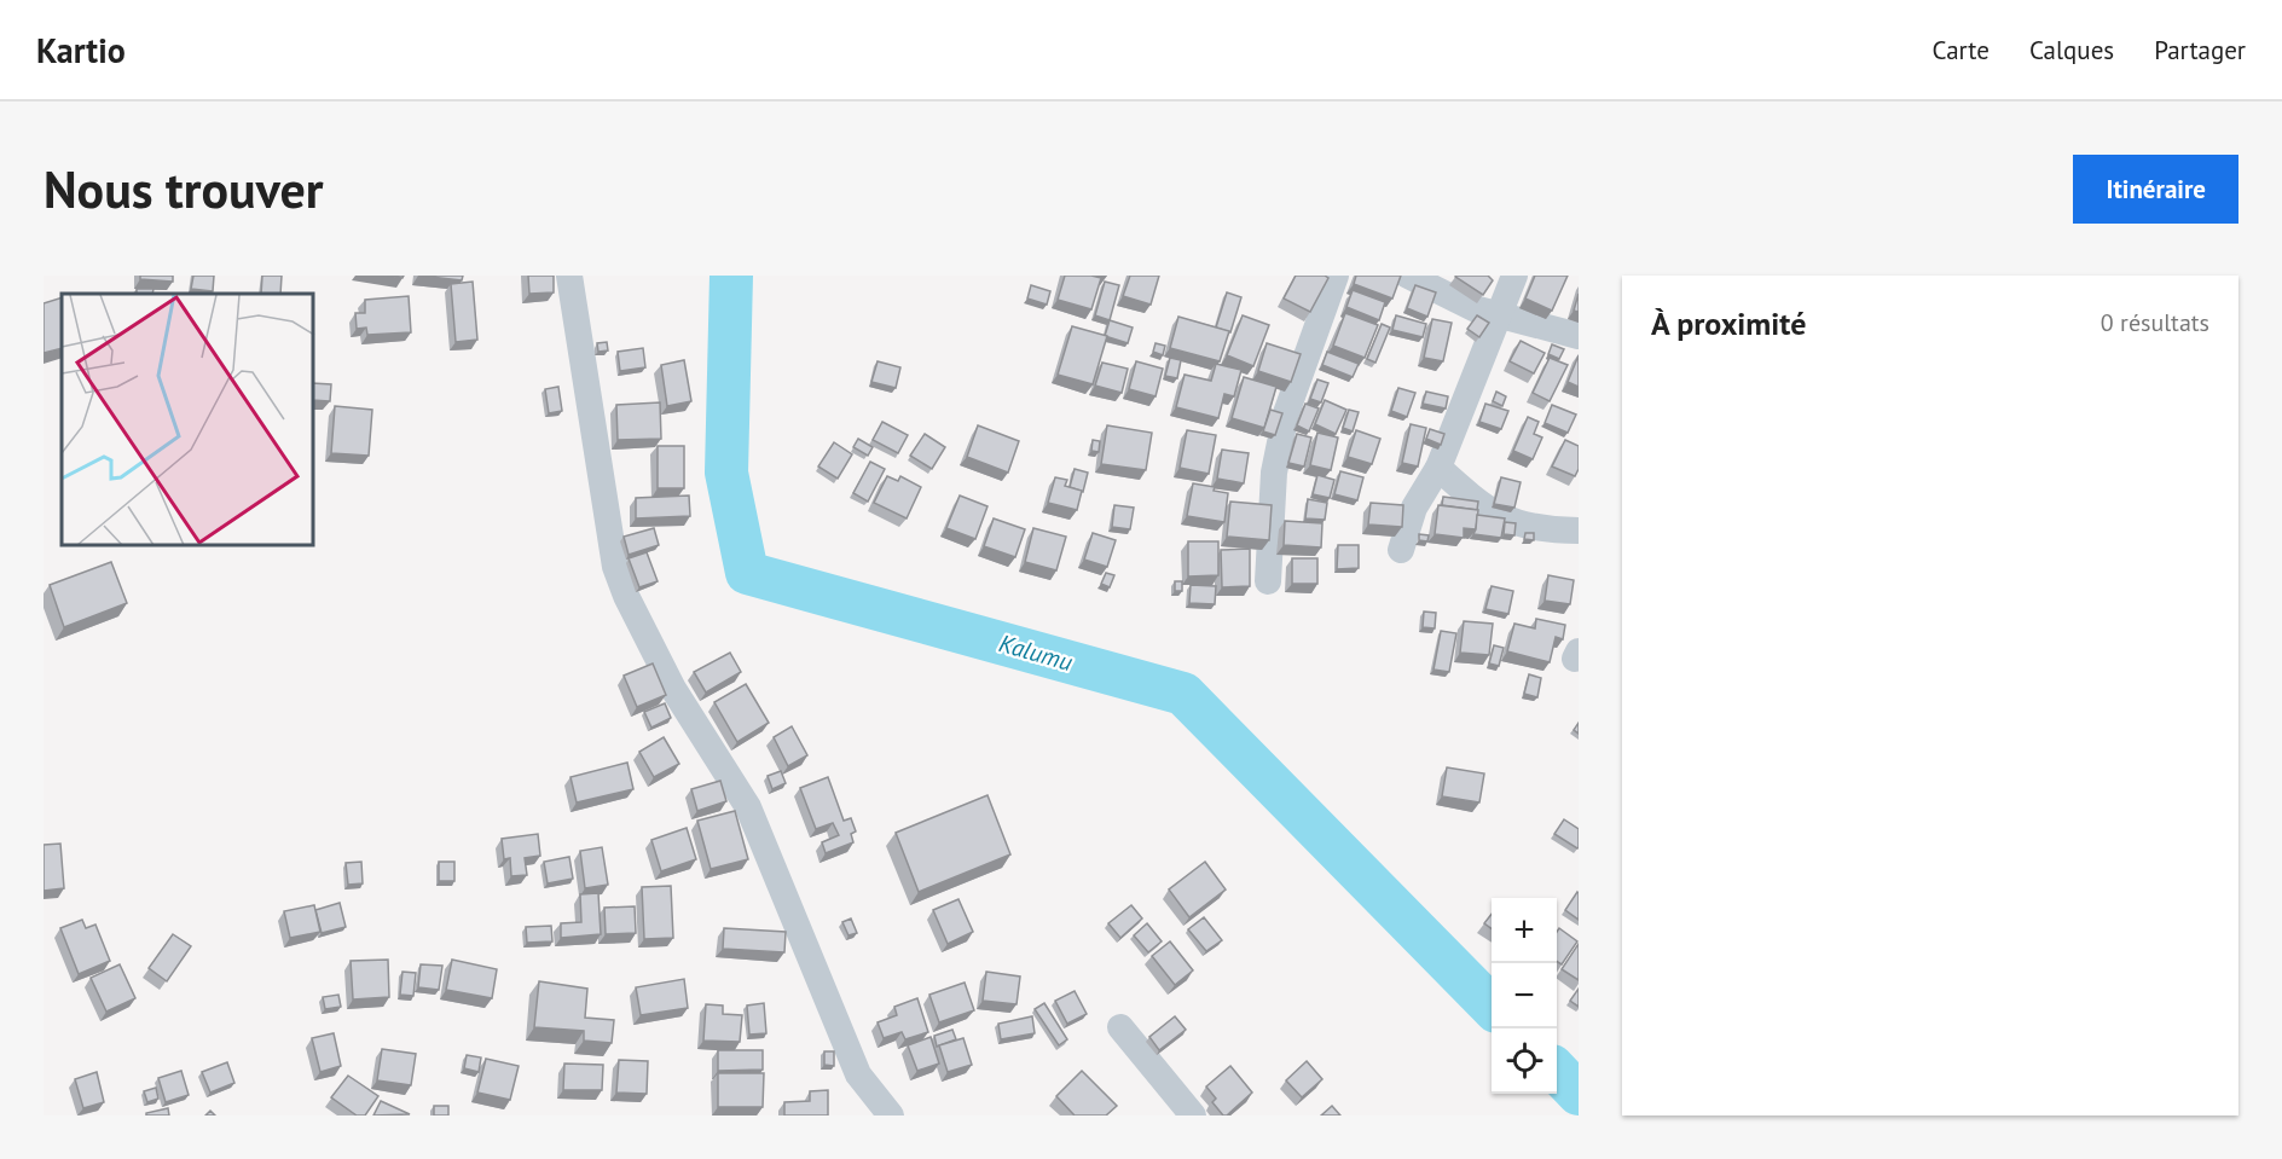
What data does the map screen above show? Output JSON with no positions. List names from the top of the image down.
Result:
{
  "water": ["Kalumu"],
  "page": {
    "header": "Kartio",
    "nav": ["Carte", "Calques", "Partager"],
    "buttons": "Itinéraire",
    "title": "Nous trouver",
    "heading": ["À proximité", "0 résultats"],
    "map_buttons": ["+", "−"]
  }
}
